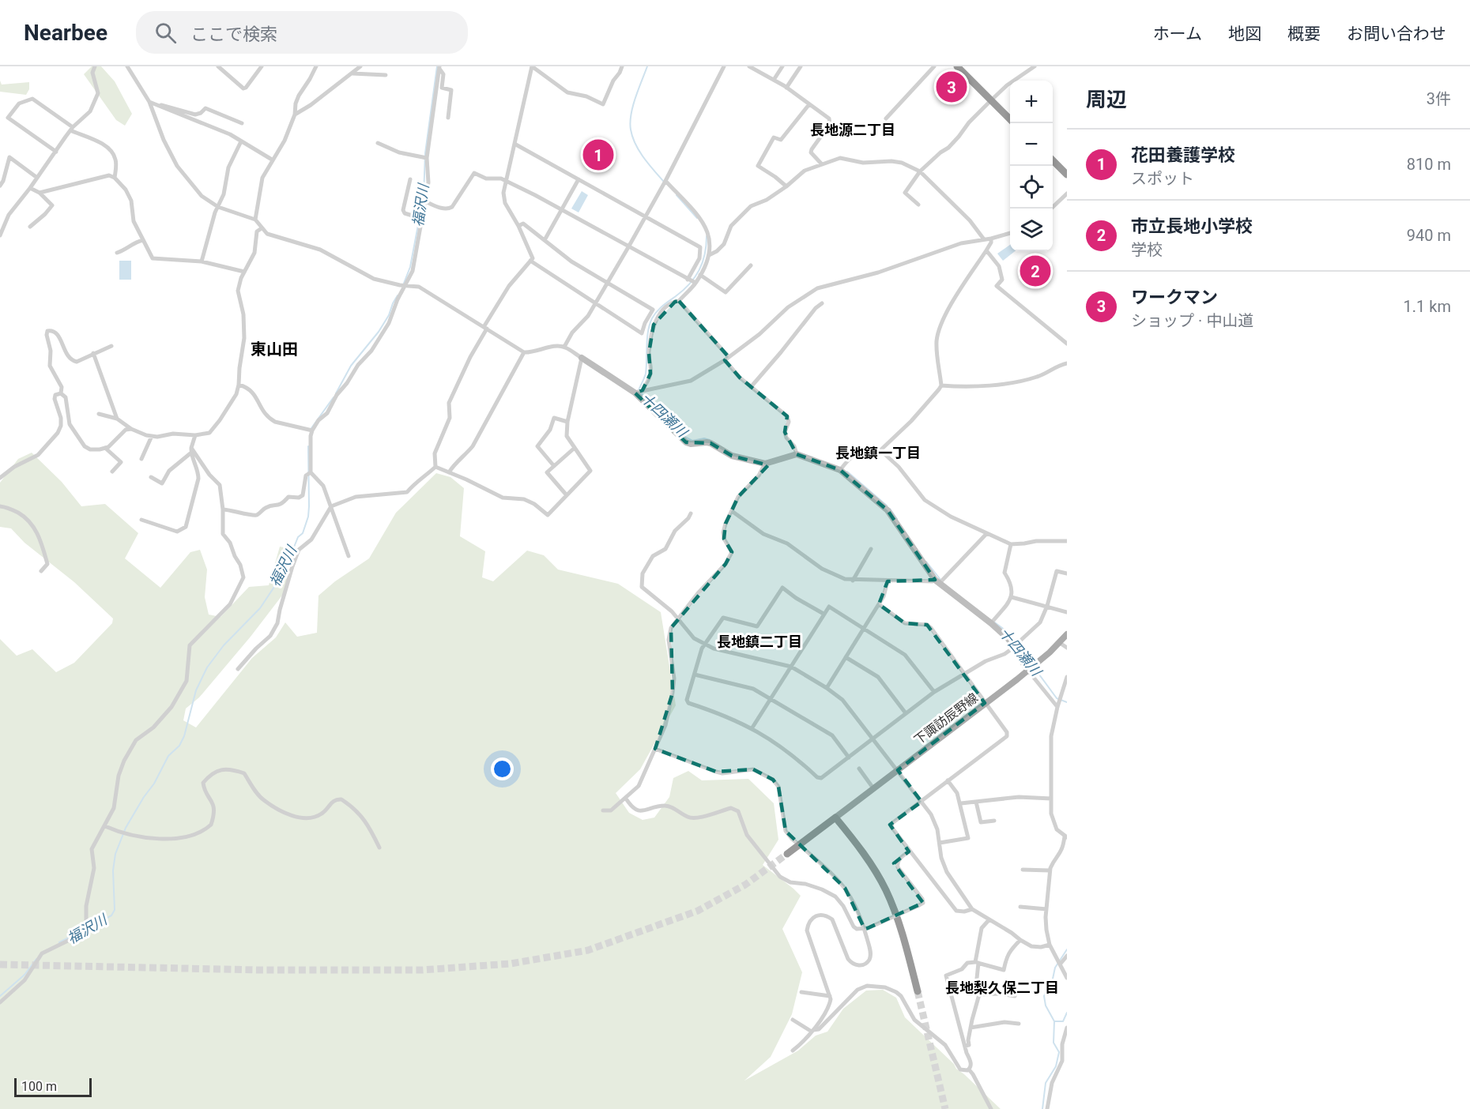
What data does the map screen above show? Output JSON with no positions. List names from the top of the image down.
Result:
{
  "streets": {
    "main road": ["下諏訪辰野線"]
  },
  "districts": [
    "長地源二丁目",
    "東山田",
    "長地鎮一丁目",
    "長地鎮二丁目",
    "長地梨久保二丁目"
  ],
  "water": ["福沢川", "十四瀬川"],
  "scale_bar": "100 m",
  "page": {
    "header": "Nearbee",
    "search": "ここで検索",
    "nav": [
      "ホーム",
      "地図",
      "概要",
      "お問い合わせ"
    ],
    "heading": ["周辺", "3件"],
    "pins": ["3", "1", "2"],
    "map_buttons": ["+", "−"],
    "list": [
      {
        "mark": "1",
        "name": "花田養護学校",
        "note": "スポット",
        "value": "810 m"
      },
      {
        "mark": "2",
        "name": "市立長地小学校",
        "note": "学校",
        "value": "940 m"
      },
      {
        "mark": "3",
        "name": "ワークマン",
        "note": "ショップ · 中山道",
        "value": "1.1 km"
      }
    ],
    "scale": "100 m"
  }
}
